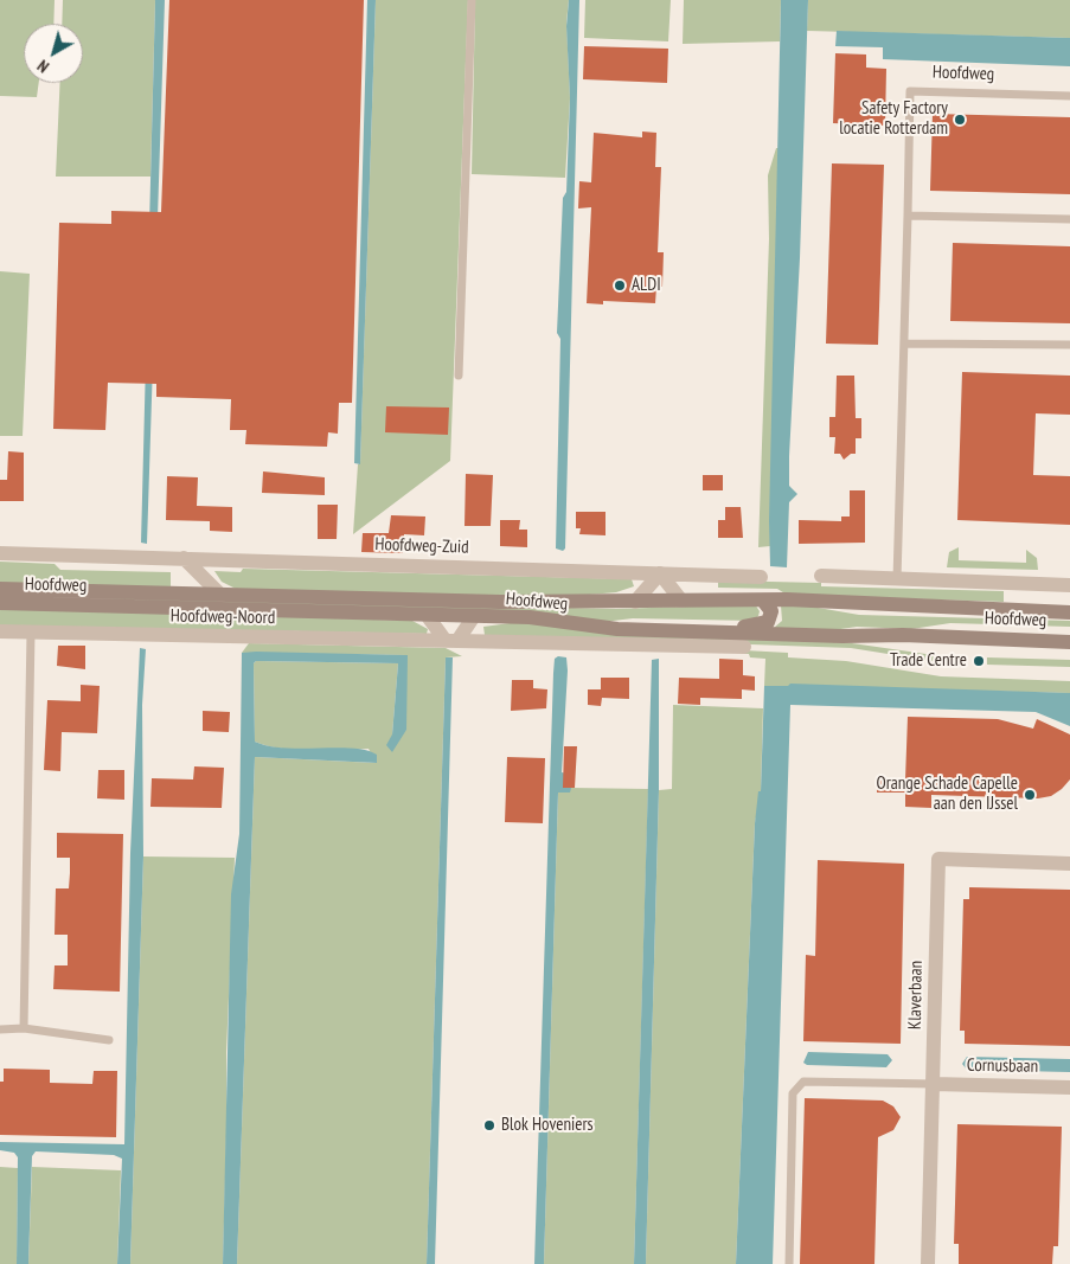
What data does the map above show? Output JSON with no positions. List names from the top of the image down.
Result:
{
  "streets": {
    "main road": ["Hoofdweg"],
    "street": [
      "Hoofdweg-Zuid",
      "Hoofdweg-Noord",
      "Klaverbaan",
      "Cornusbaan"
    ]
  },
  "crossings": [
    ["Hoofdweg", "Hoofdweg-Noord"],
    ["Klaverbaan", "Cornusbaan"]
  ],
  "places": [
    "Safety Factory locatie Rotterdam",
    "ALDI",
    "Trade Centre",
    "Orange Schade Capelle aan den IJssel",
    "Blok Hoveniers"
  ],
  "north": "bottom left"
}
